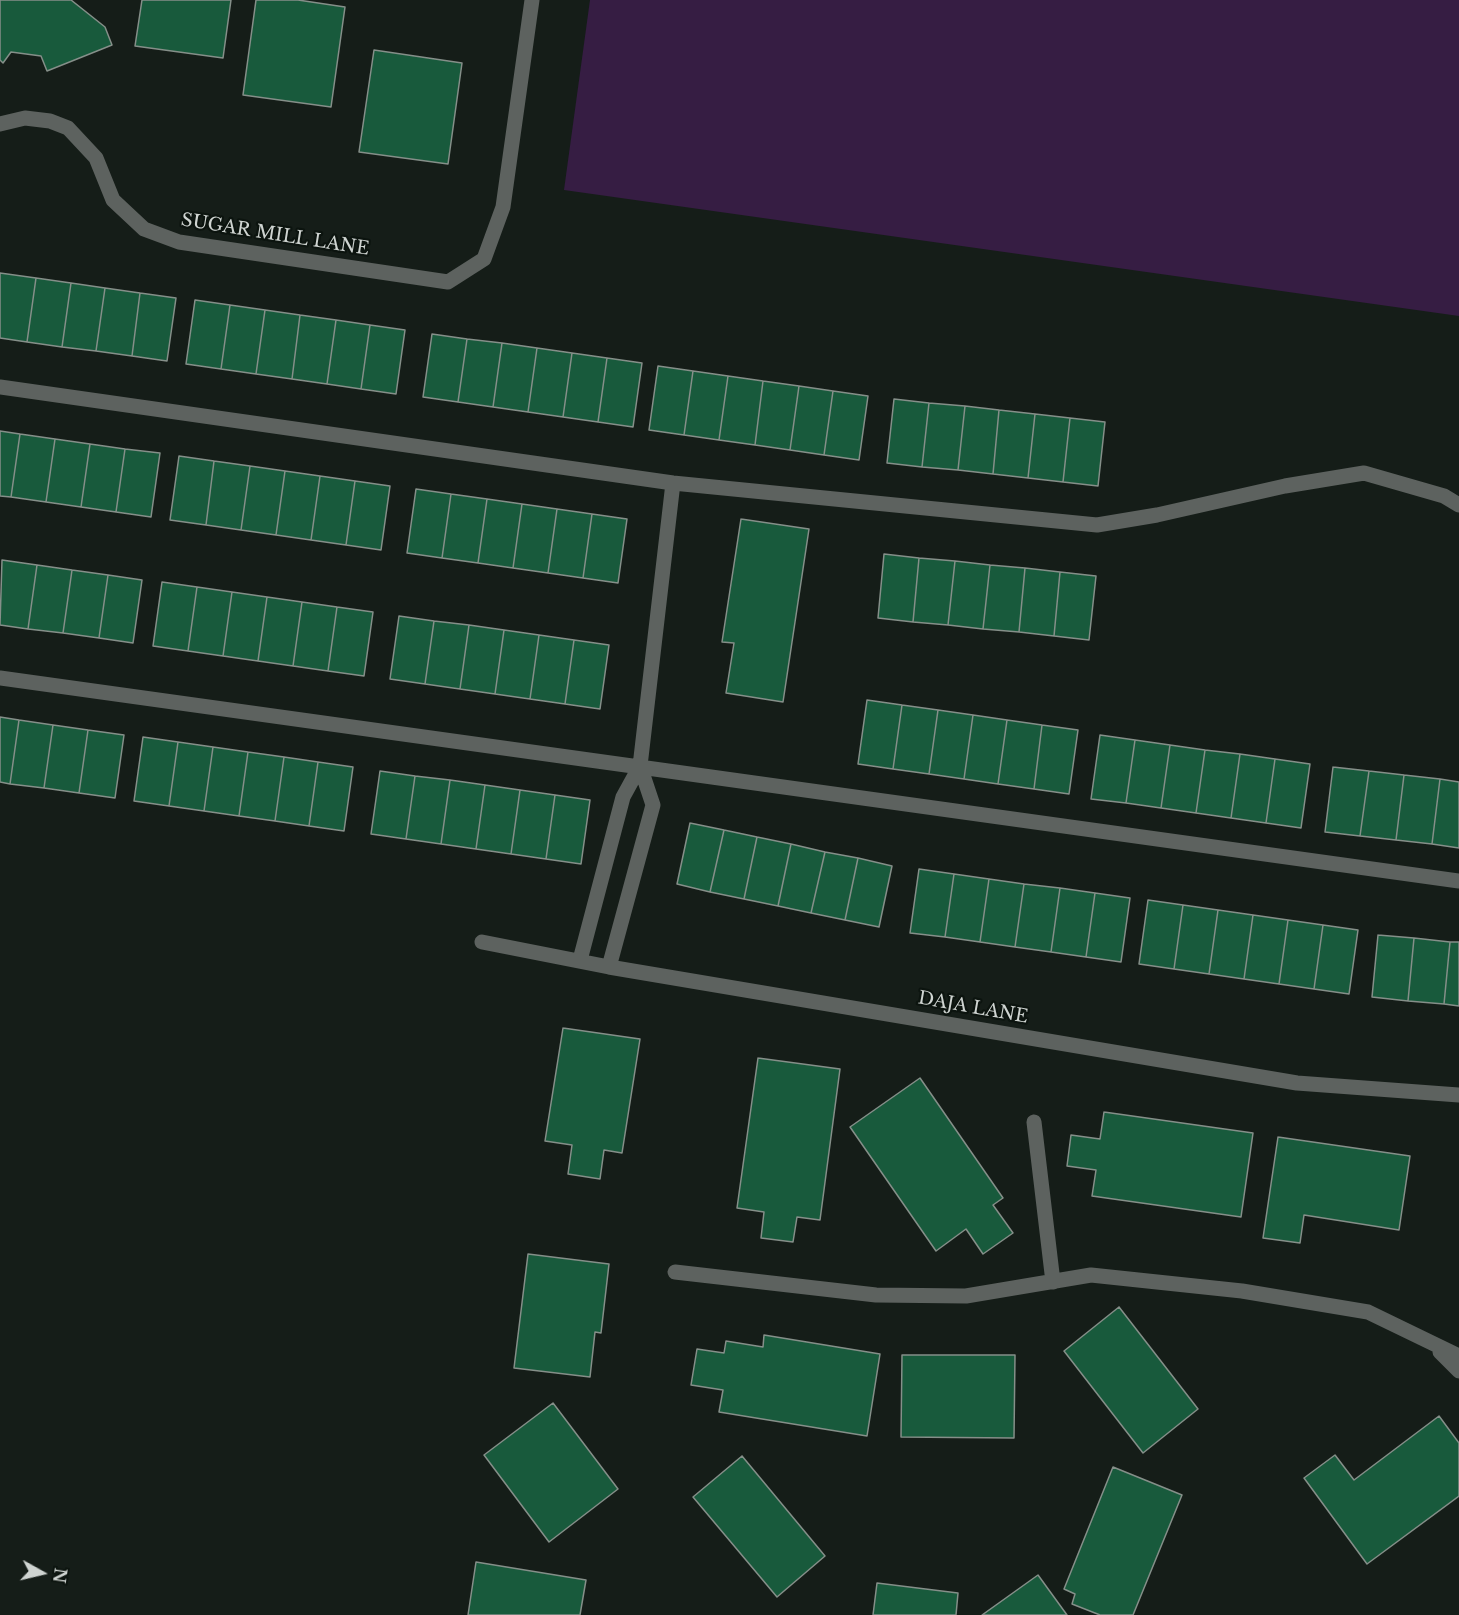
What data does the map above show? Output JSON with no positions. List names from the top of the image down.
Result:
{
  "streets": {
    "street": ["SUGAR MILL LANE", "DAJA LANE"]
  },
  "north": "right"
}
